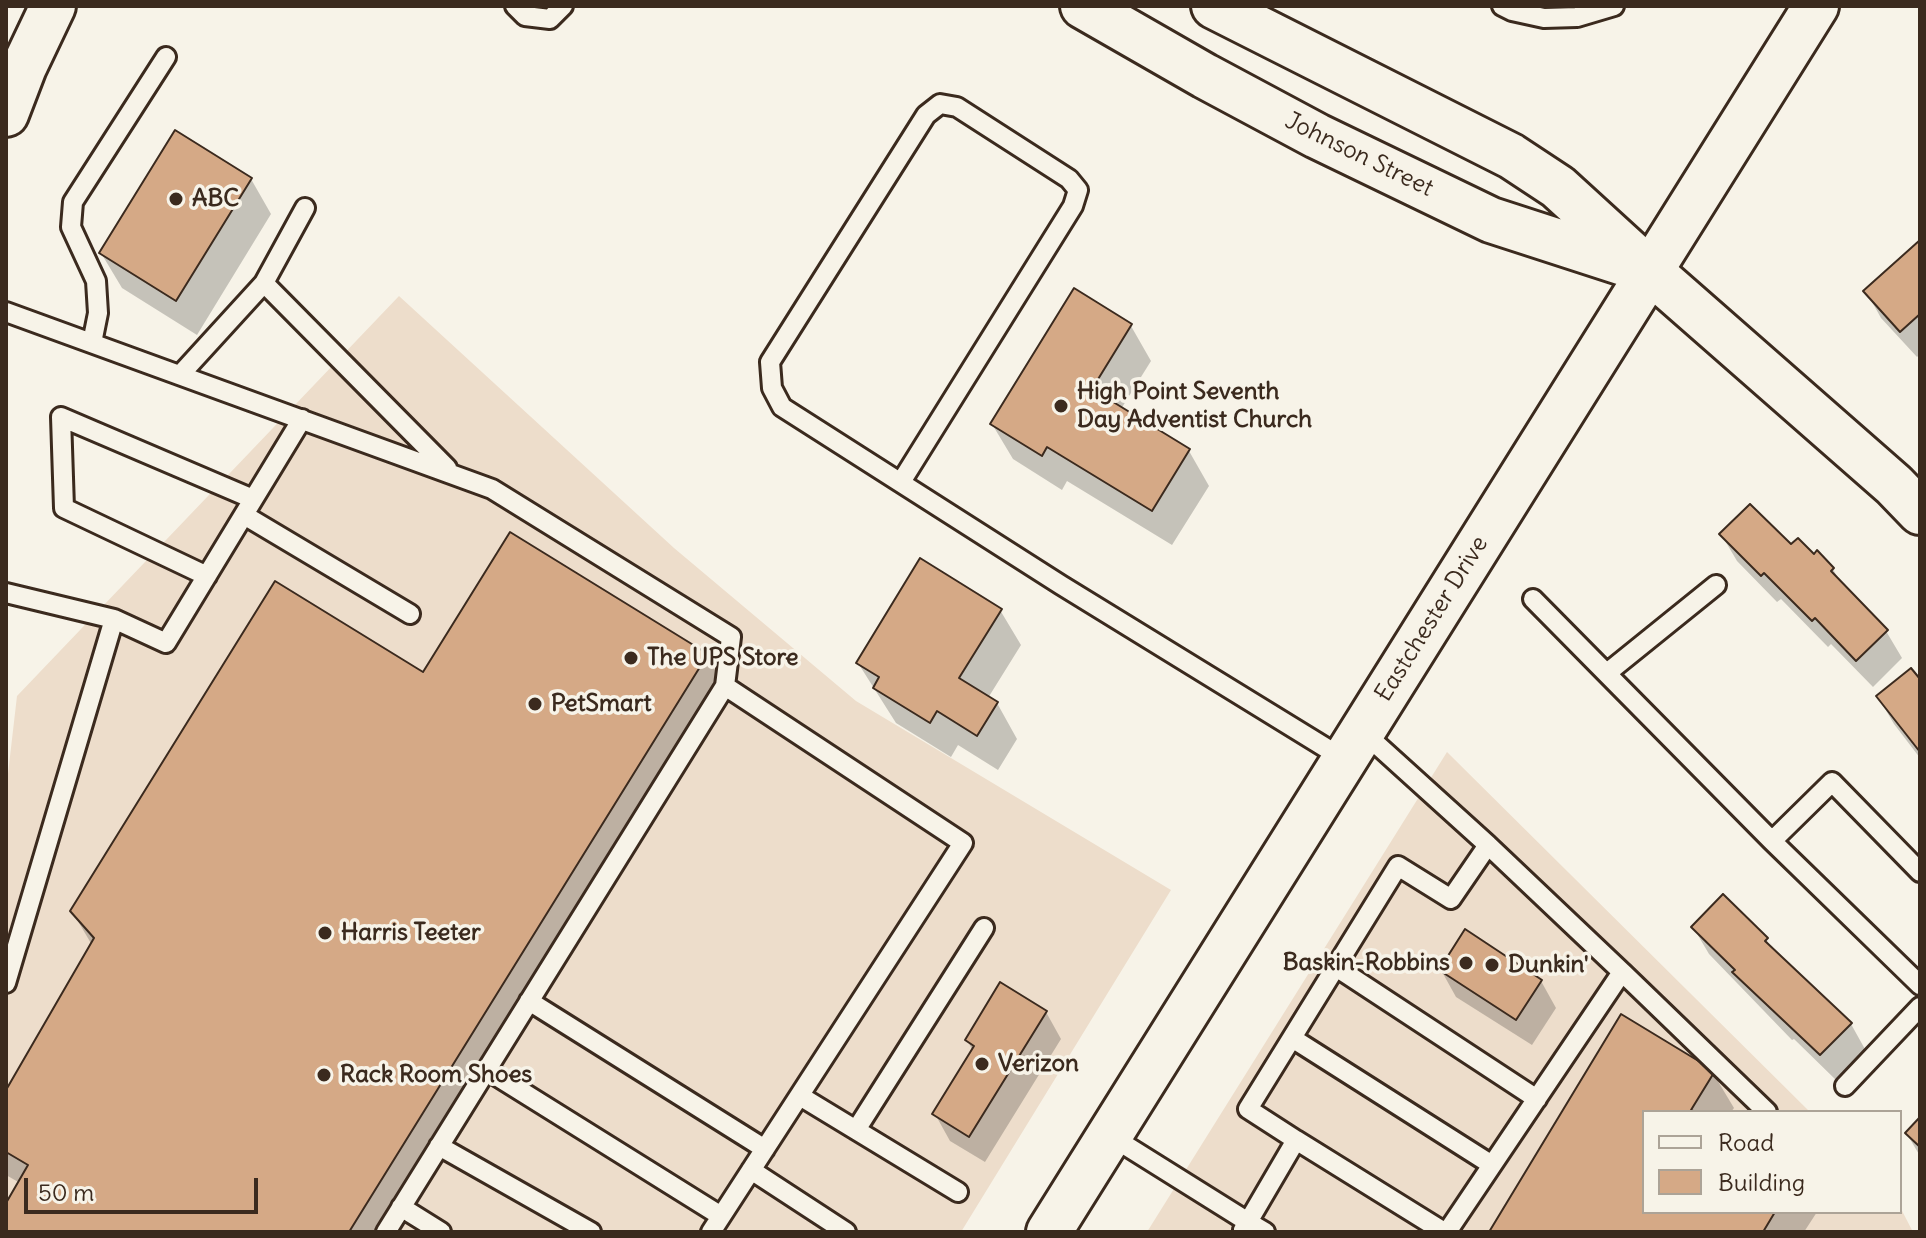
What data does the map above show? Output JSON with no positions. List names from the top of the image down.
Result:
{
  "streets": {
    "main road": ["Johnson Street", "Eastchester Drive"]
  },
  "crossings": [
    ["Johnson Street", "Eastchester Drive"]
  ],
  "places": [
    "ABC",
    "High Point Seventh Day Adventist Church",
    "The UPS Store",
    "PetSmart",
    "Harris Teeter",
    "Baskin-Robbins",
    "Dunkin'",
    "Verizon",
    "Rack Room Shoes"
  ],
  "legend": ["Road", "Building"],
  "scale_bar": "50 m"
}
